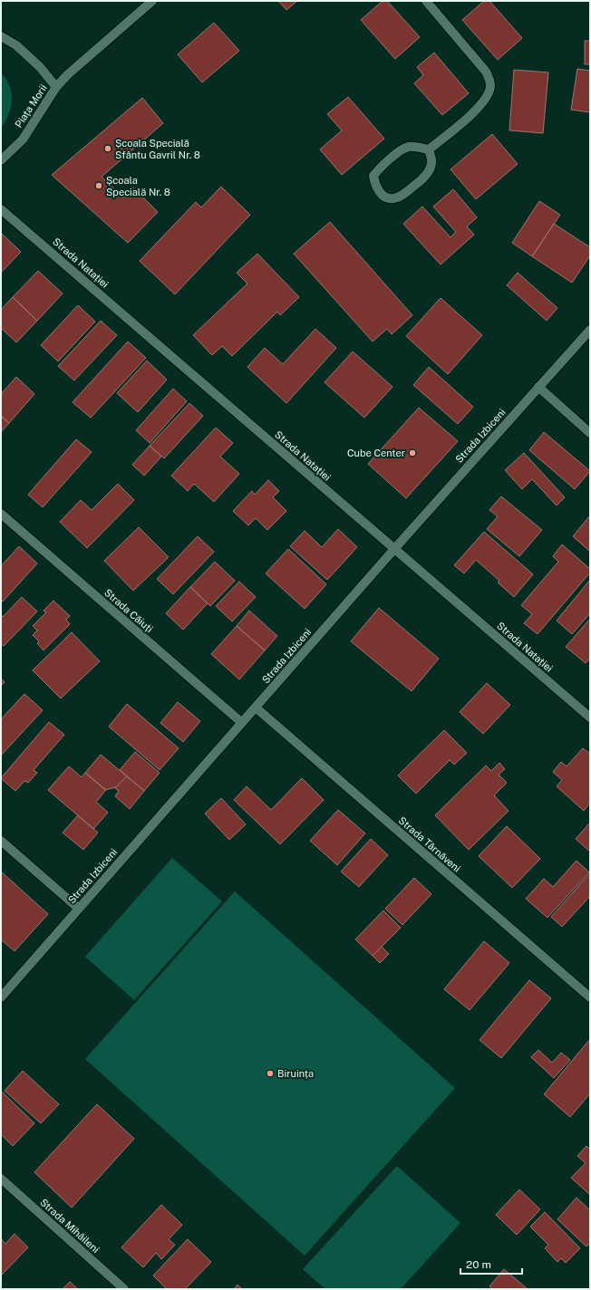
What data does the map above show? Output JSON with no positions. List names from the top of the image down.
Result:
{
  "streets": {
    "street": [
      "Piața Morii",
      "Strada Natației",
      "Strada Izbiceni",
      "Strada Căiuți",
      "Strada Târnăveni",
      "Strada Mihăileni"
    ]
  },
  "crossings": [
    ["Strada Natației", "Strada Izbiceni"],
    ["Strada Izbiceni", "Strada Căiuți"],
    ["Strada Izbiceni", "Strada Târnăveni"]
  ],
  "places": [
    "Școala Specială Sfântu Gavril Nr. 8",
    "Școala Specială Nr. 8",
    "Cube Center",
    "Biruința"
  ],
  "scale_bar": "20 m"
}
